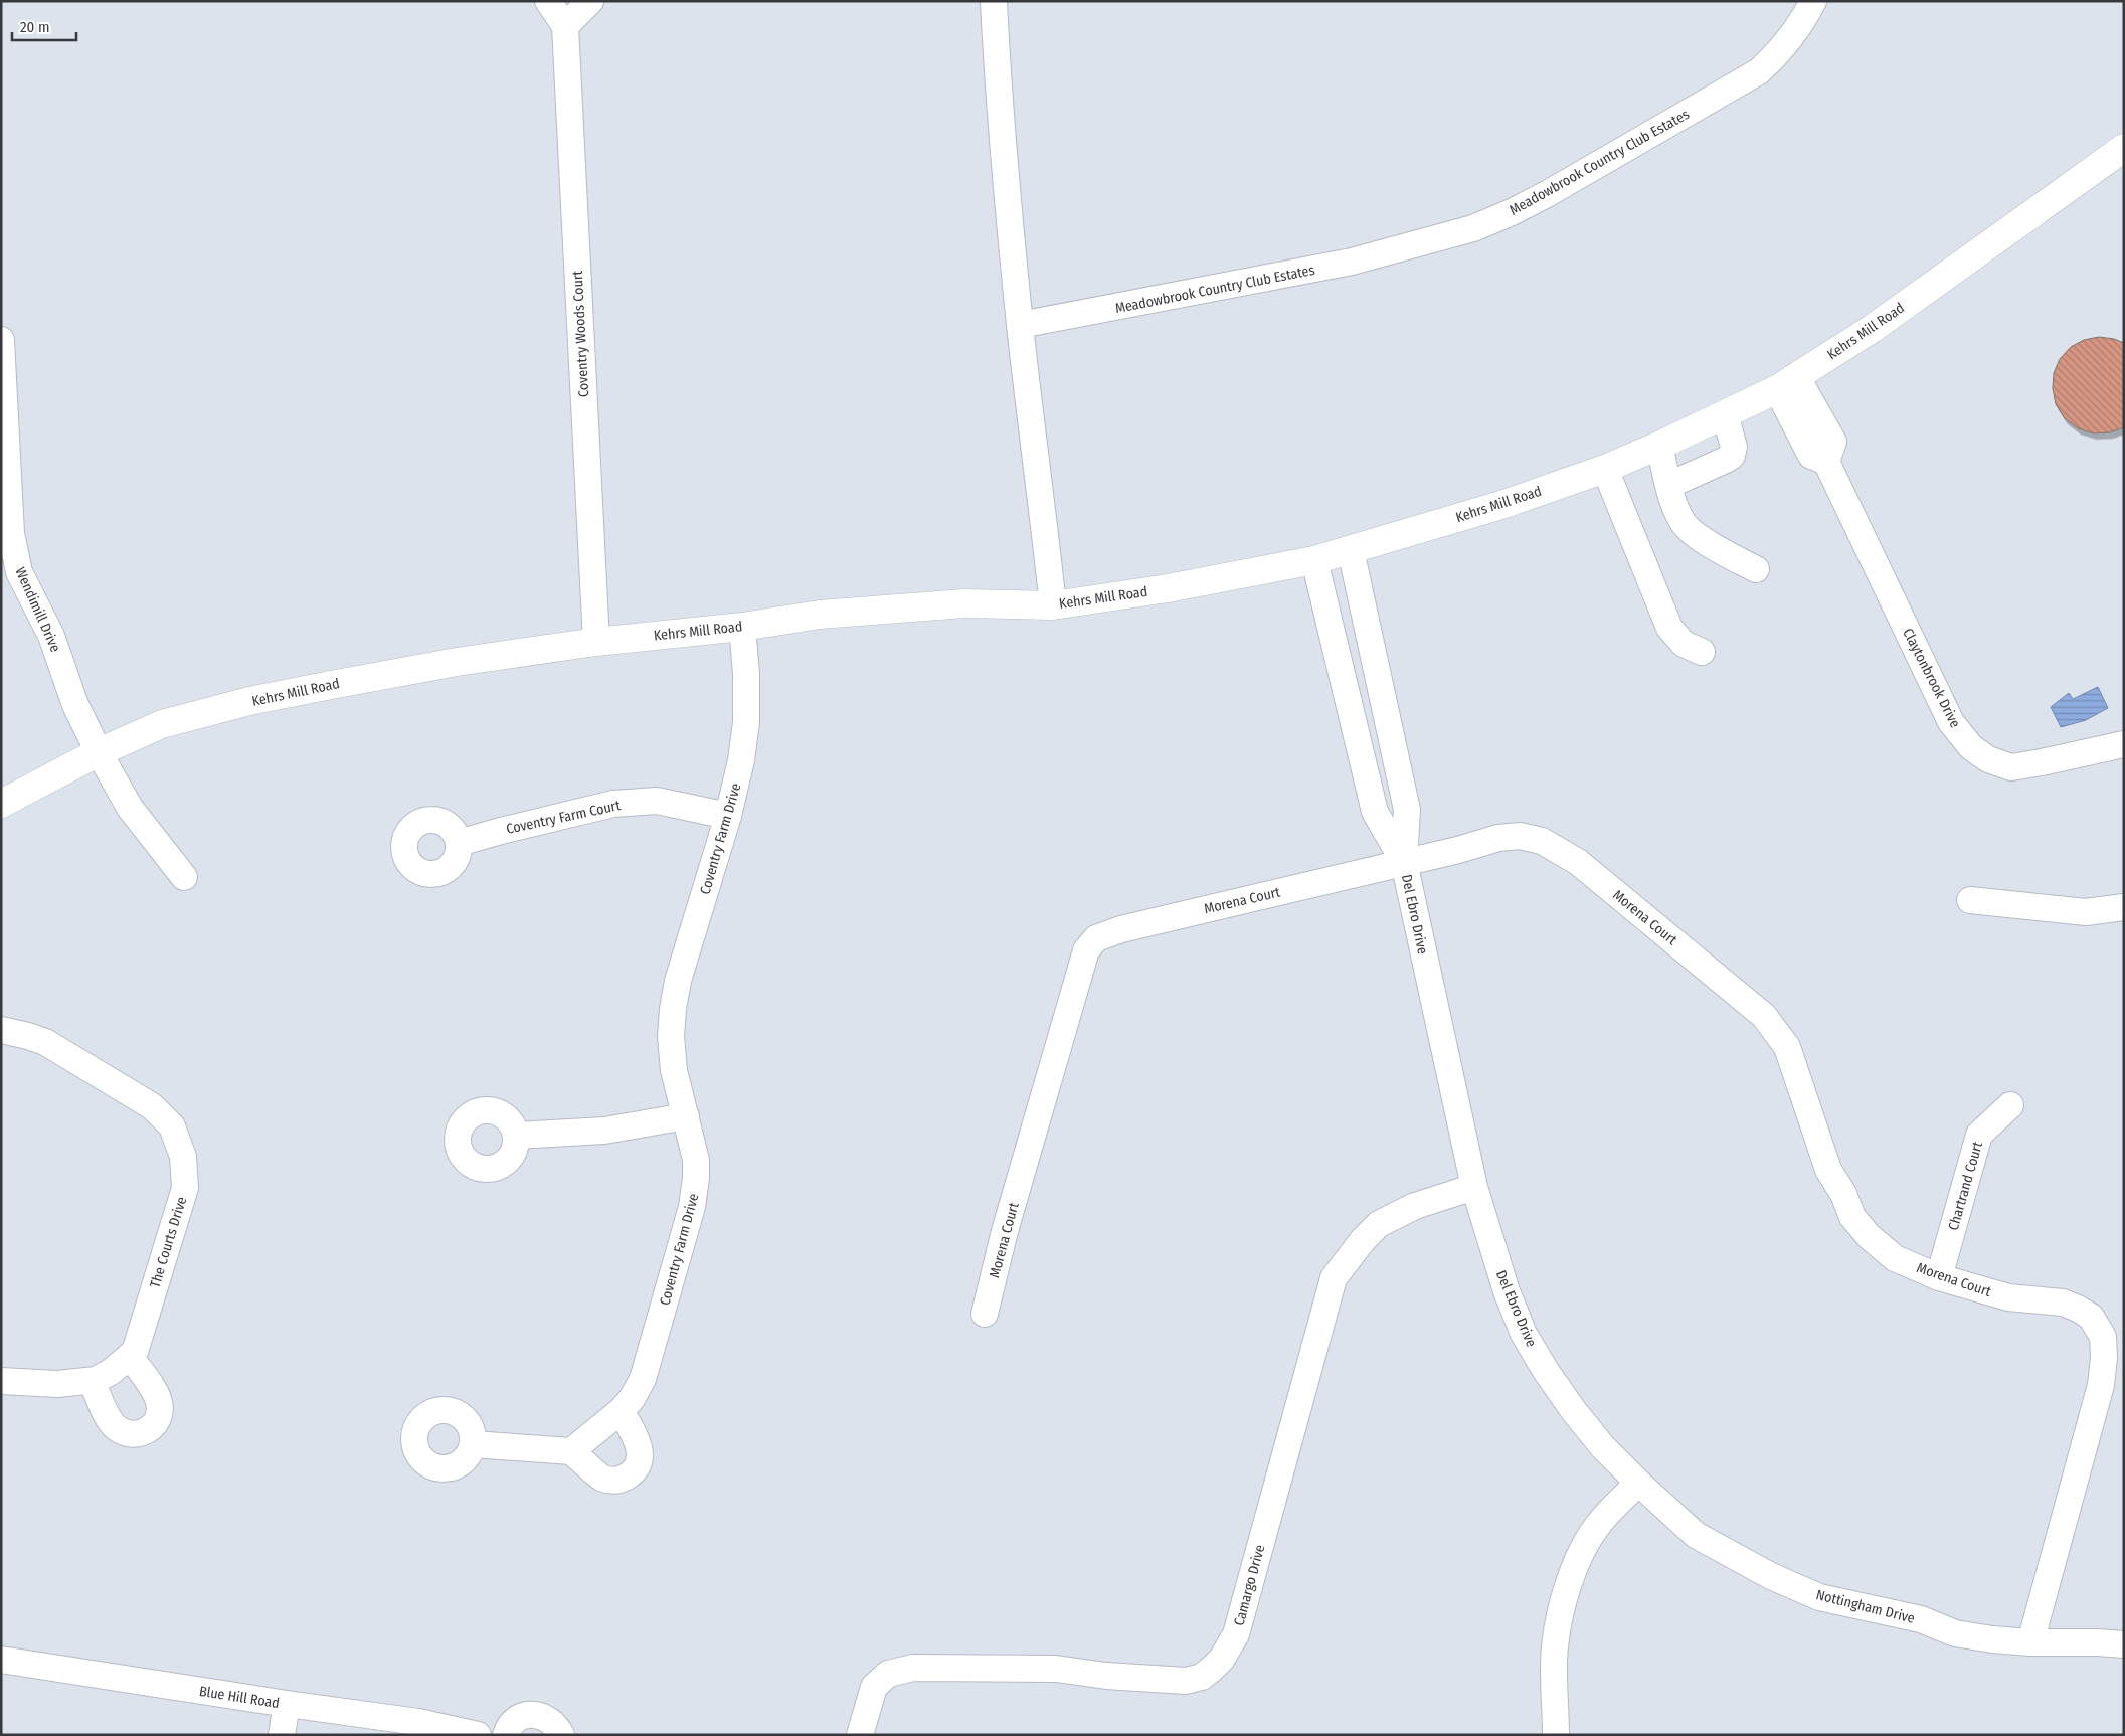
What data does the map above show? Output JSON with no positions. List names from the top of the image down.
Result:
{
  "streets": {
    "main road": ["Kehrs Mill Road"],
    "street": [
      "Meadowbrook Country Club Estates",
      "Coventry Woods Court",
      "Wendimill Drive",
      "Claytonbrook Drive",
      "Coventry Farm Court",
      "Coventry Farm Drive",
      "Morena Court",
      "Del Ebro Drive",
      "Chartrand Court",
      "The Courts Drive",
      "Camargo Drive",
      "Nottingham Drive",
      "Blue Hill Road"
    ]
  },
  "crossings": [
    ["Kehrs Mill Road", "Coventry Woods Court"],
    ["Kehrs Mill Road", "Wendimill Drive"],
    ["Kehrs Mill Road", "Claytonbrook Drive"],
    ["Kehrs Mill Road", "Coventry Farm Drive"],
    ["Kehrs Mill Road", "Del Ebro Drive"],
    ["Coventry Farm Court", "Coventry Farm Drive"],
    ["Morena Court", "Del Ebro Drive"],
    ["Morena Court", "Chartrand Court"],
    ["Morena Court", "Nottingham Drive"],
    ["Del Ebro Drive", "Camargo Drive"],
    ["Del Ebro Drive", "Nottingham Drive"]
  ],
  "scale_bar": "20 m"
}
